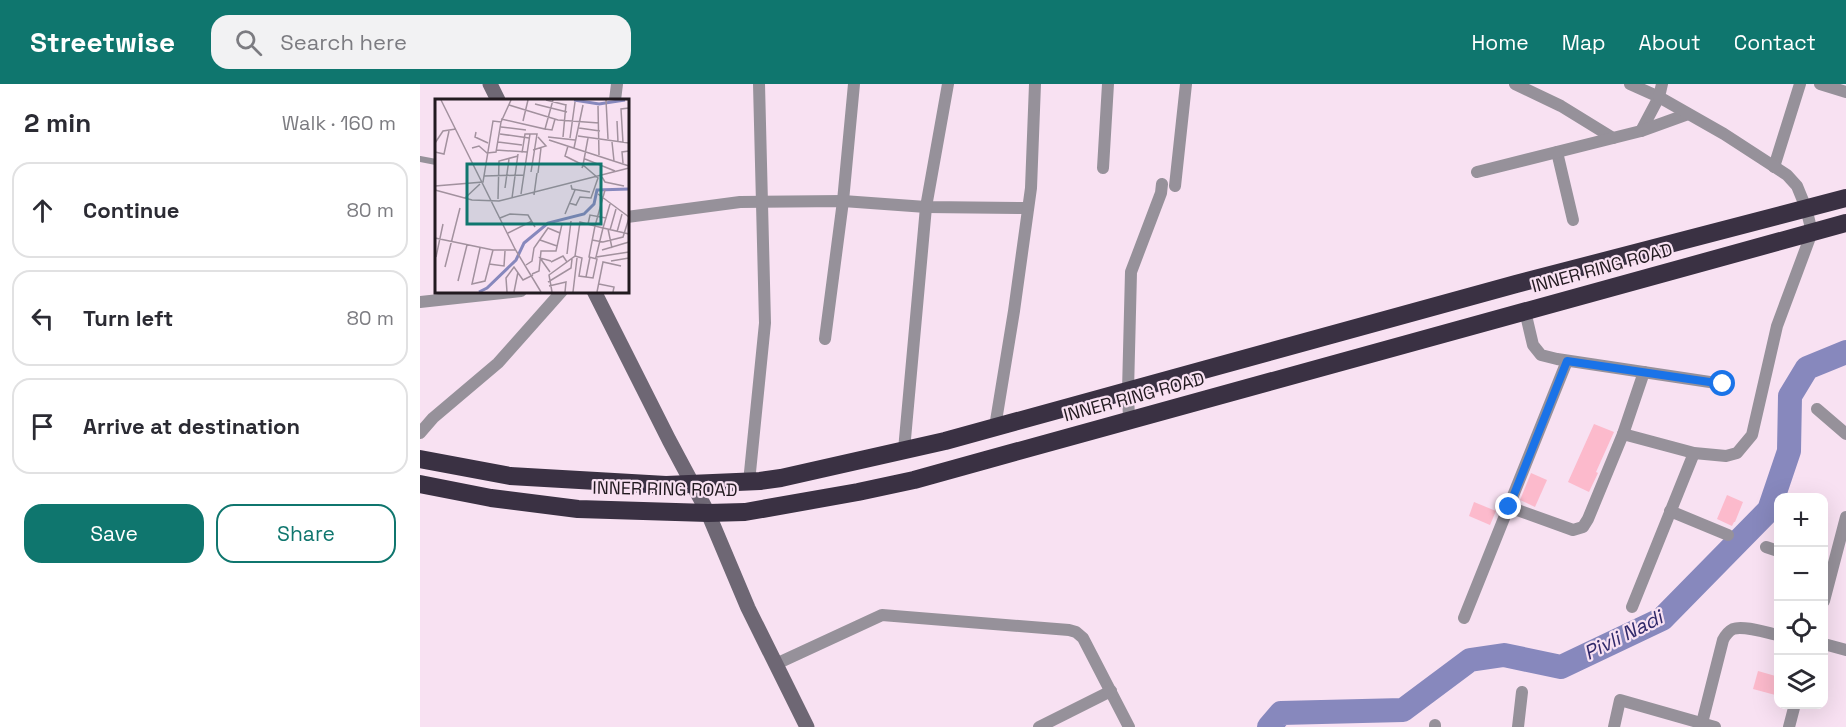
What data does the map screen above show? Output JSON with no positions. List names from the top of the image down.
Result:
{
  "streets": {
    "highway": ["INNER RING ROAD"]
  },
  "water": ["Pivli Nadi"],
  "page": {
    "header": "Streetwise",
    "search": "Search here",
    "nav": [
      "Home",
      "Map",
      "About",
      "Contact"
    ],
    "heading": ["2 min", "Walk · 160 m"],
    "list": [
      ["Continue", "80 m"],
      ["Turn left", "80 m"],
      "Arrive at destination"
    ],
    "buttons": ["Save", "Share"],
    "map_buttons": ["+", "−"]
  }
}
